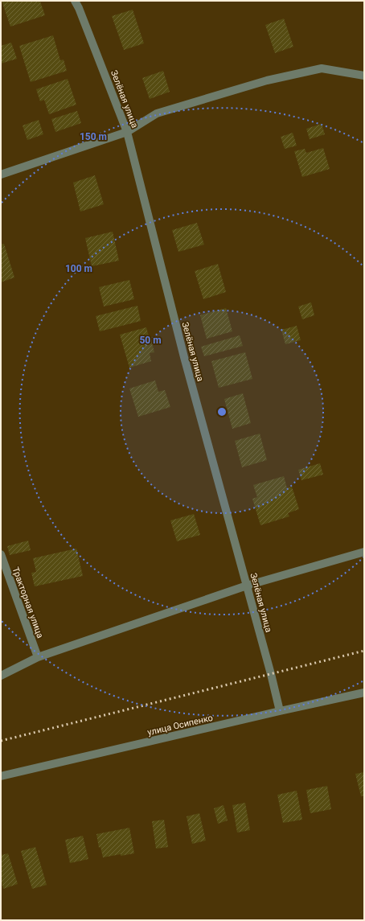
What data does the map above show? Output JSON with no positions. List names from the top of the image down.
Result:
{
  "streets": {
    "street": ["Зелёная улица", "Тракторная улица", "улица Осипенко"]
  },
  "crossings": [
    ["Зелёная улица", "улица Осипенко"]
  ],
  "rings": ["150 m", "100 m", "50 m"]
}
